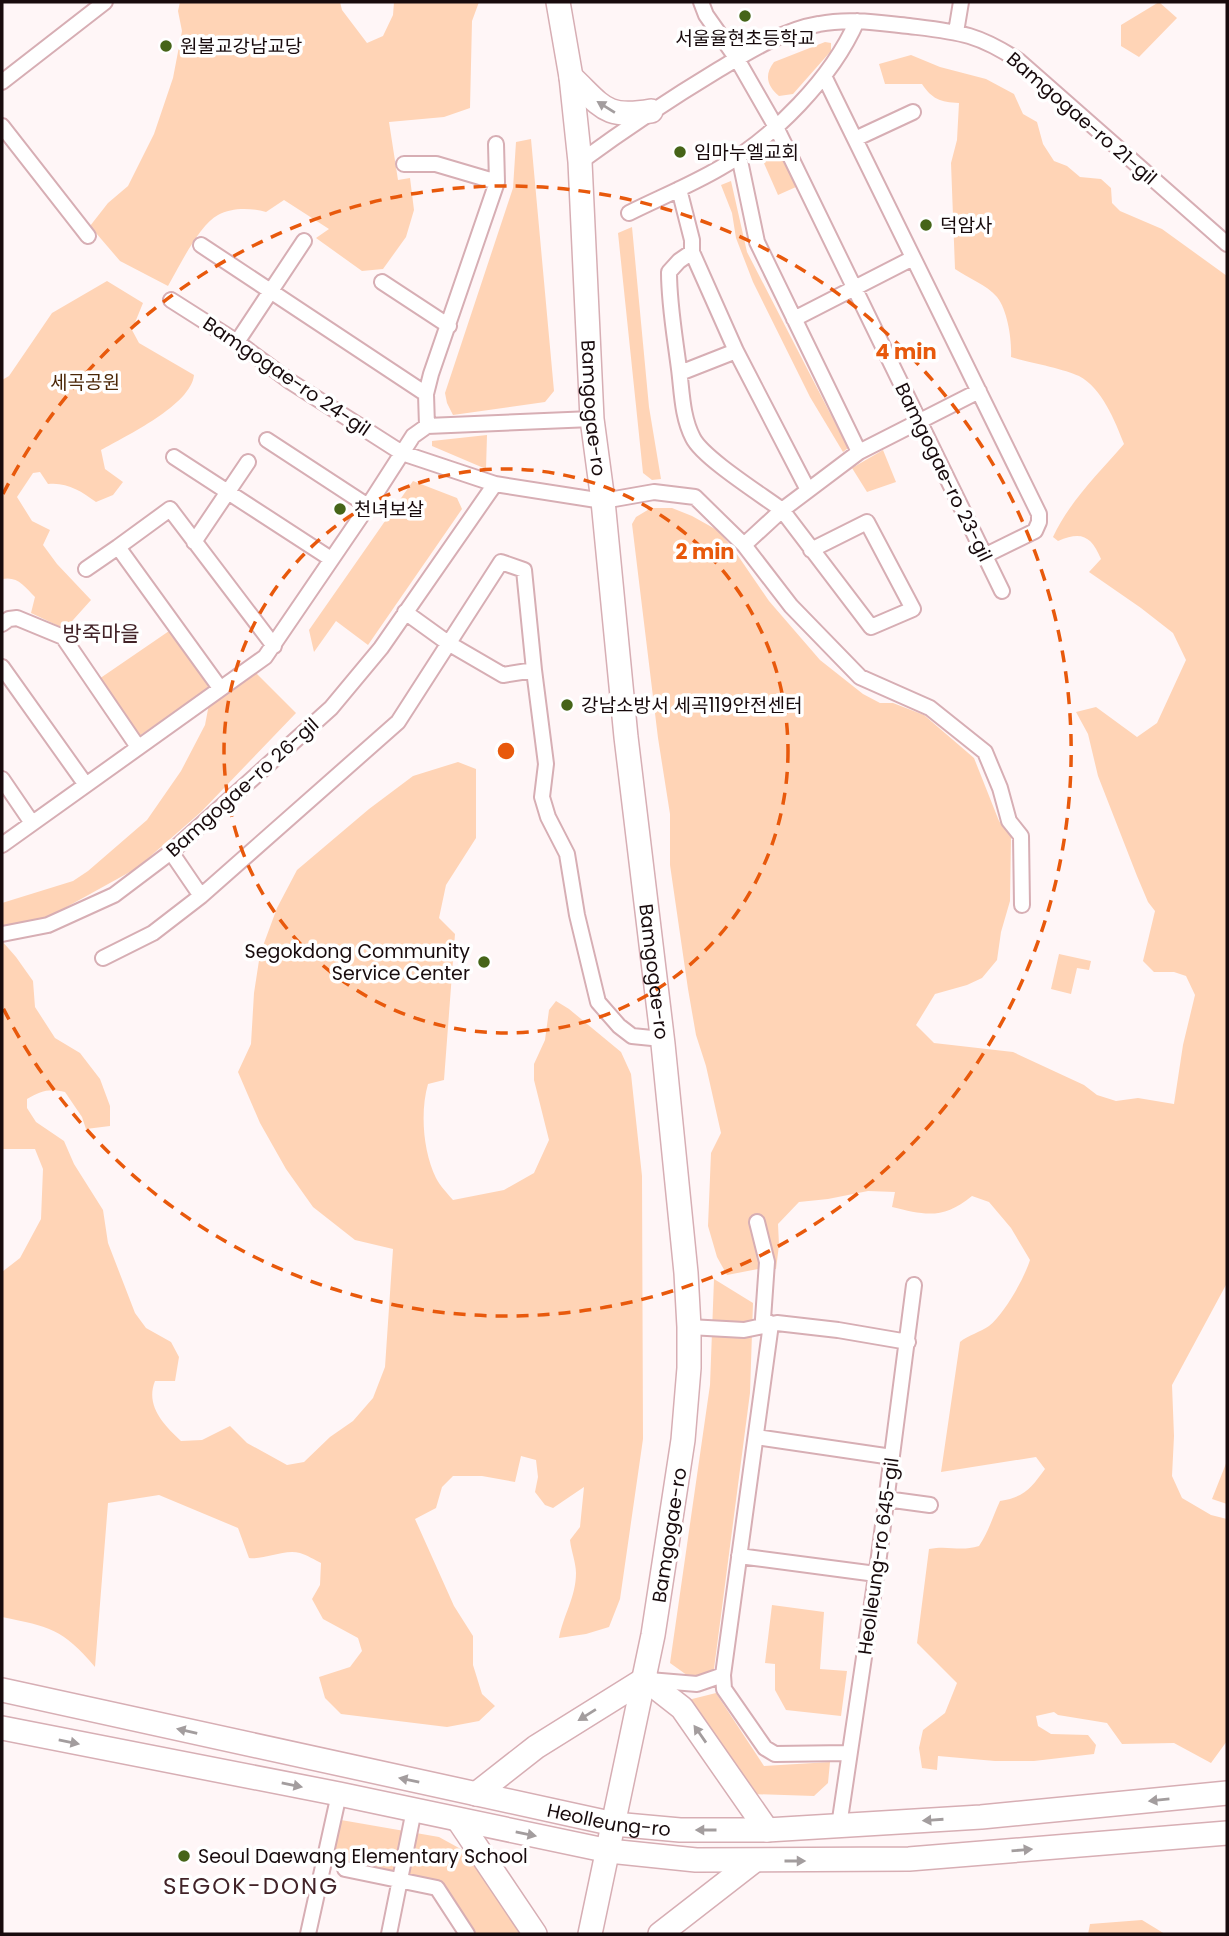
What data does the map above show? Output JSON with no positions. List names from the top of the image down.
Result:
{
  "streets": {
    "main road": ["Bamgogae-ro", "Heolleung-ro"],
    "street": [
      "Bamgogae-ro 21-gil",
      "Bamgogae-ro 24-gil",
      "Bamgogae-ro 23-gil",
      "Bamgogae-ro 26-gil",
      "Heolleung-ro 645-gil"
    ]
  },
  "crossings": [
    ["Bamgogae-ro 21-gil", "Bamgogae-ro"],
    ["Bamgogae-ro 21-gil", "Bamgogae-ro 23-gil"],
    ["Bamgogae-ro 24-gil", "Bamgogae-ro 26-gil"],
    ["Bamgogae-ro", "Heolleung-ro"],
    ["Heolleung-ro 645-gil", "Heolleung-ro"]
  ],
  "districts": ["방죽마을", "SEGOK-DONG"],
  "parks": ["세곡공원"],
  "places": [
    "서울율현초등학교",
    "원불교강남교당",
    "임마누엘교회",
    "덕암사",
    "천녀보살",
    "강남소방서 세곡119안전센터",
    "Segokdong Community Service Center",
    "Seoul Daewang Elementary School"
  ],
  "rings": ["4 min", "2 min"]
}
